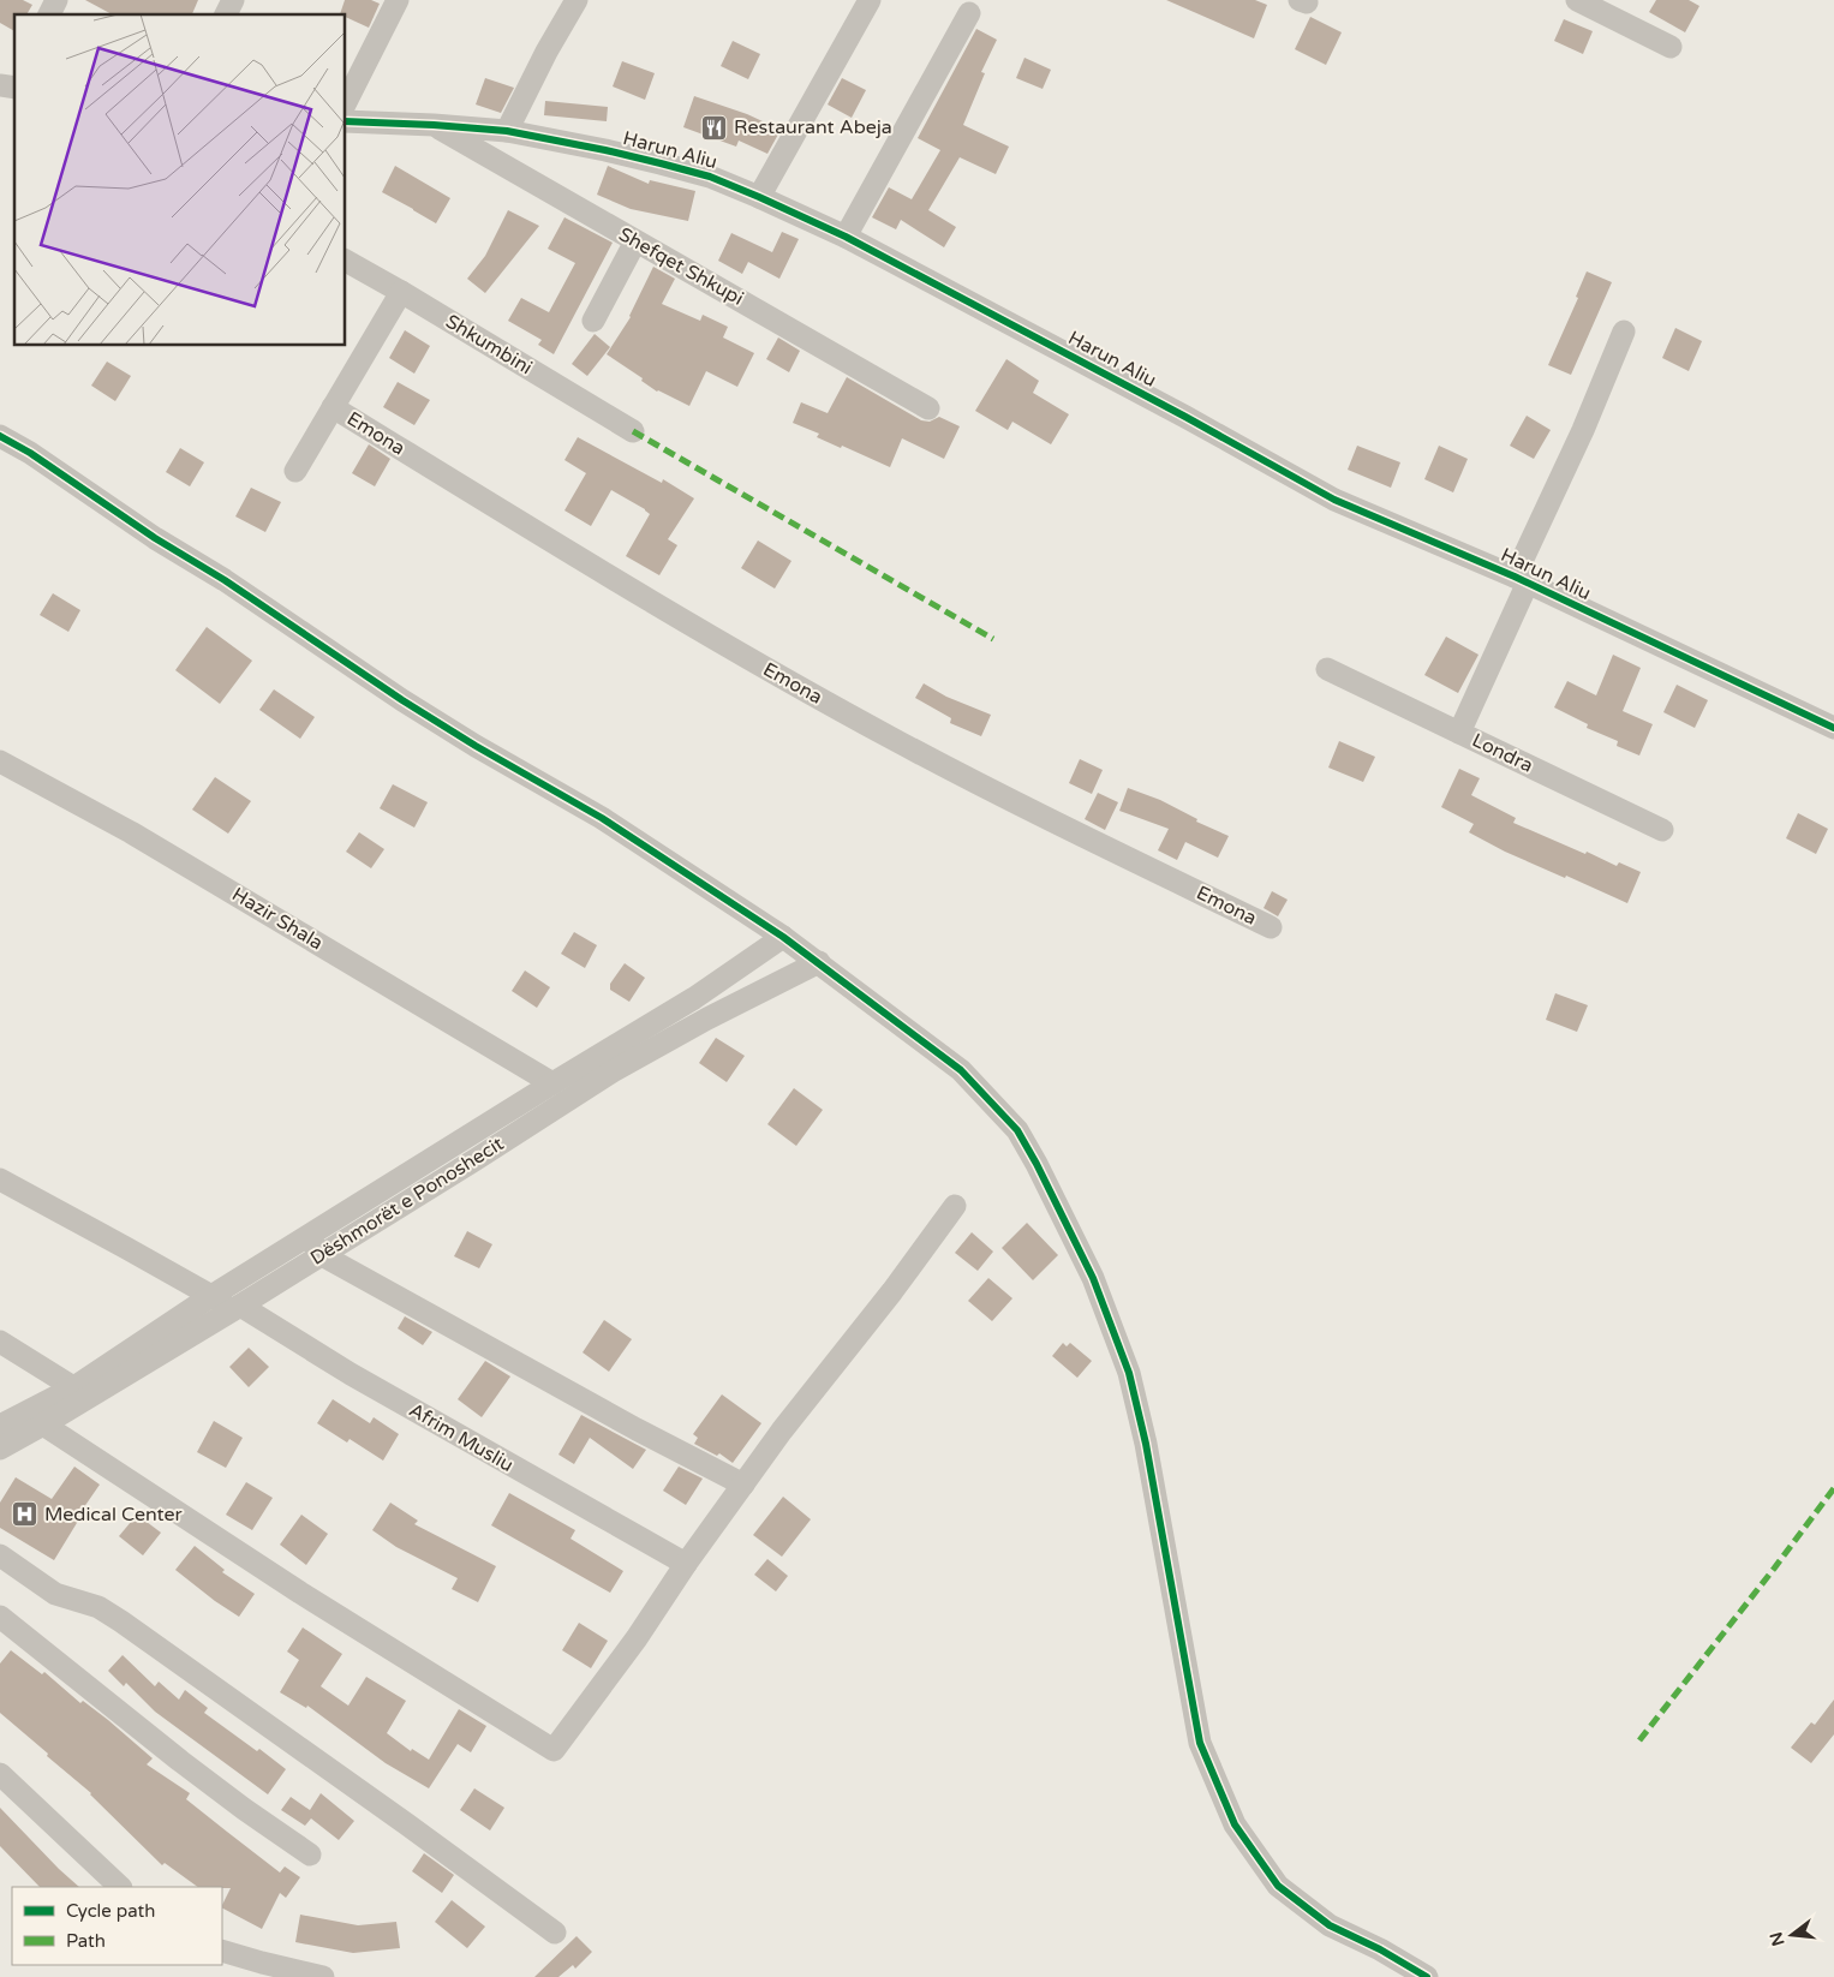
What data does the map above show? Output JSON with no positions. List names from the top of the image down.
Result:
{
  "streets": {
    "street": [
      "Harun Aliu",
      "Shefqet Shkupi",
      "Shkumbini",
      "Emona",
      "Londra",
      "Hazir Shala",
      "Dëshmorët e Ponoshecit",
      "Afrim Musliu"
    ]
  },
  "crossings": [
    ["Harun Aliu", "Shefqet Shkupi"],
    ["Harun Aliu", "Londra"],
    ["Shkumbini", "Emona"],
    ["Hazir Shala", "Dëshmorët e Ponoshecit"],
    ["Dëshmorët e Ponoshecit", "Afrim Musliu"]
  ],
  "places": {
    "restaurant": ["Restaurant Abeja"],
    "hospital": ["Medical Center"]
  },
  "legend": ["Cycle path", "Path"],
  "north": "left"
}
